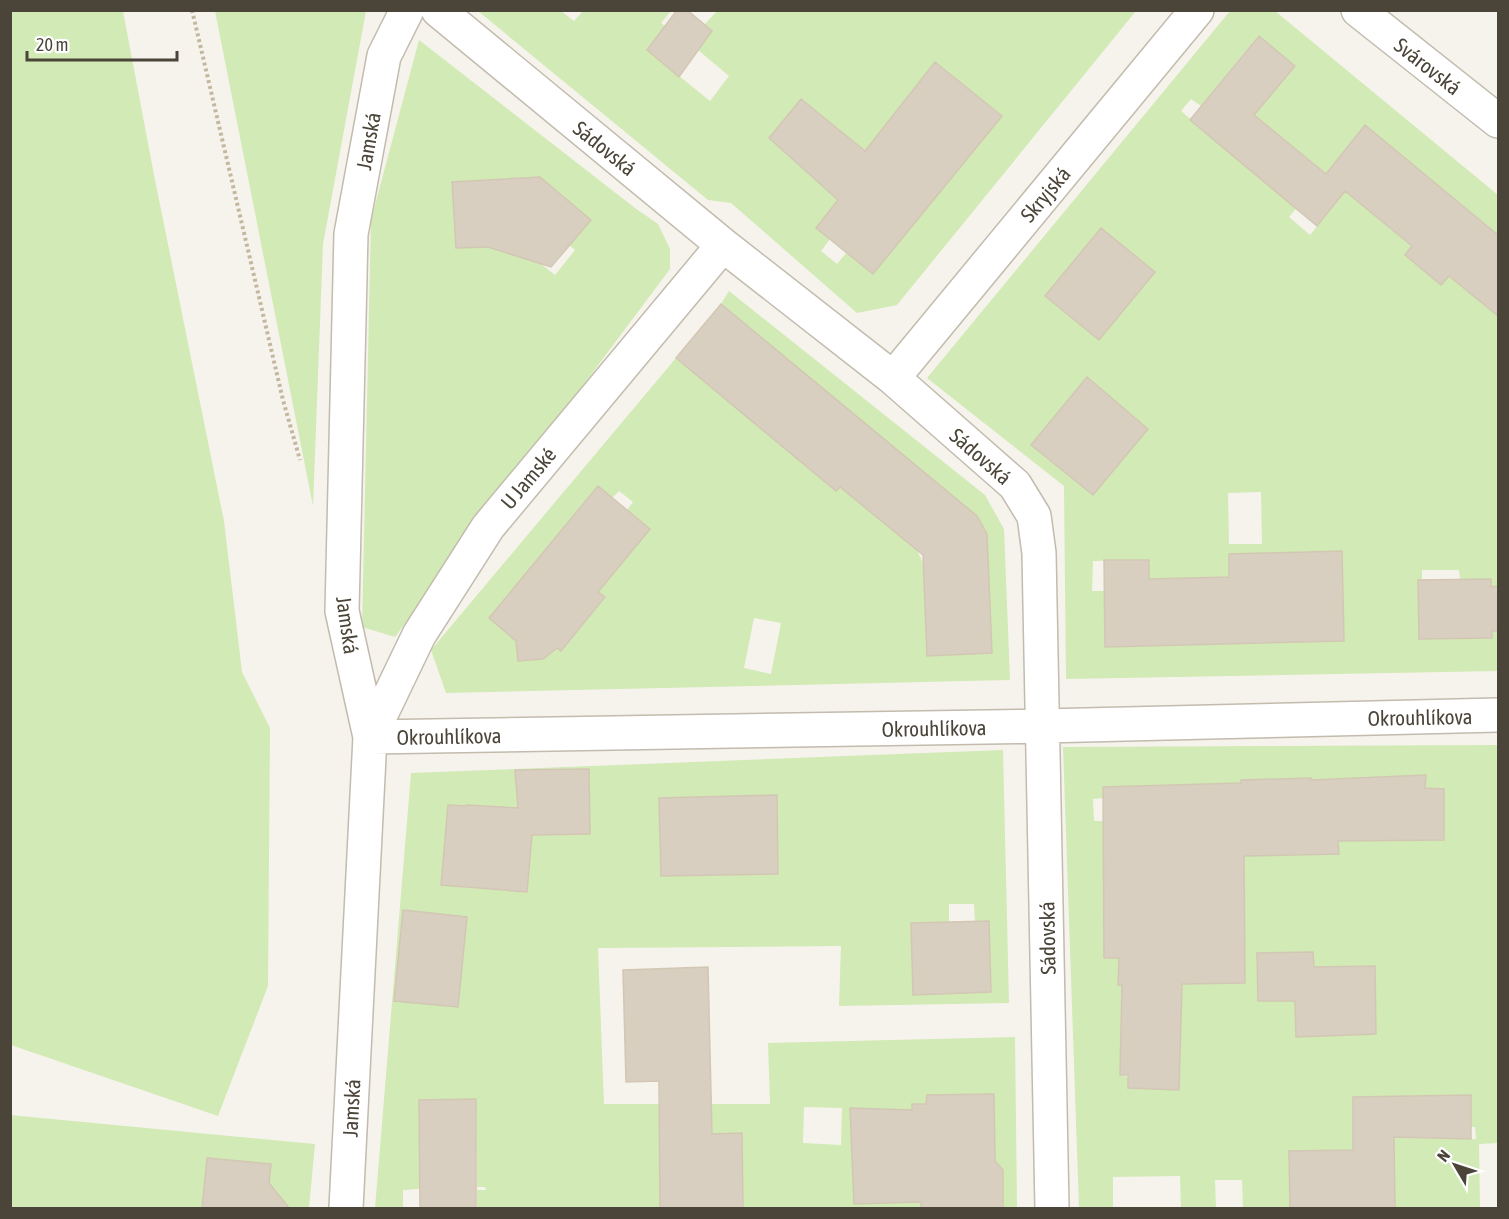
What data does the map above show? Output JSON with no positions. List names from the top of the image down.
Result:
{
  "streets": {
    "street": [
      "Svárovská",
      "Jamská",
      "Sádovská",
      "Skryjská",
      "U Jamské",
      "Okrouhlíkova"
    ]
  },
  "crossings": [
    ["Jamská", "U Jamské"],
    ["Jamská", "Okrouhlíkova"],
    ["Sádovská", "Skryjská"],
    ["Sádovská", "U Jamské"],
    ["Sádovská", "Okrouhlíkova"],
    ["U Jamské", "Okrouhlíkova"]
  ],
  "scale_bar": "20 m",
  "north": "top left"
}
